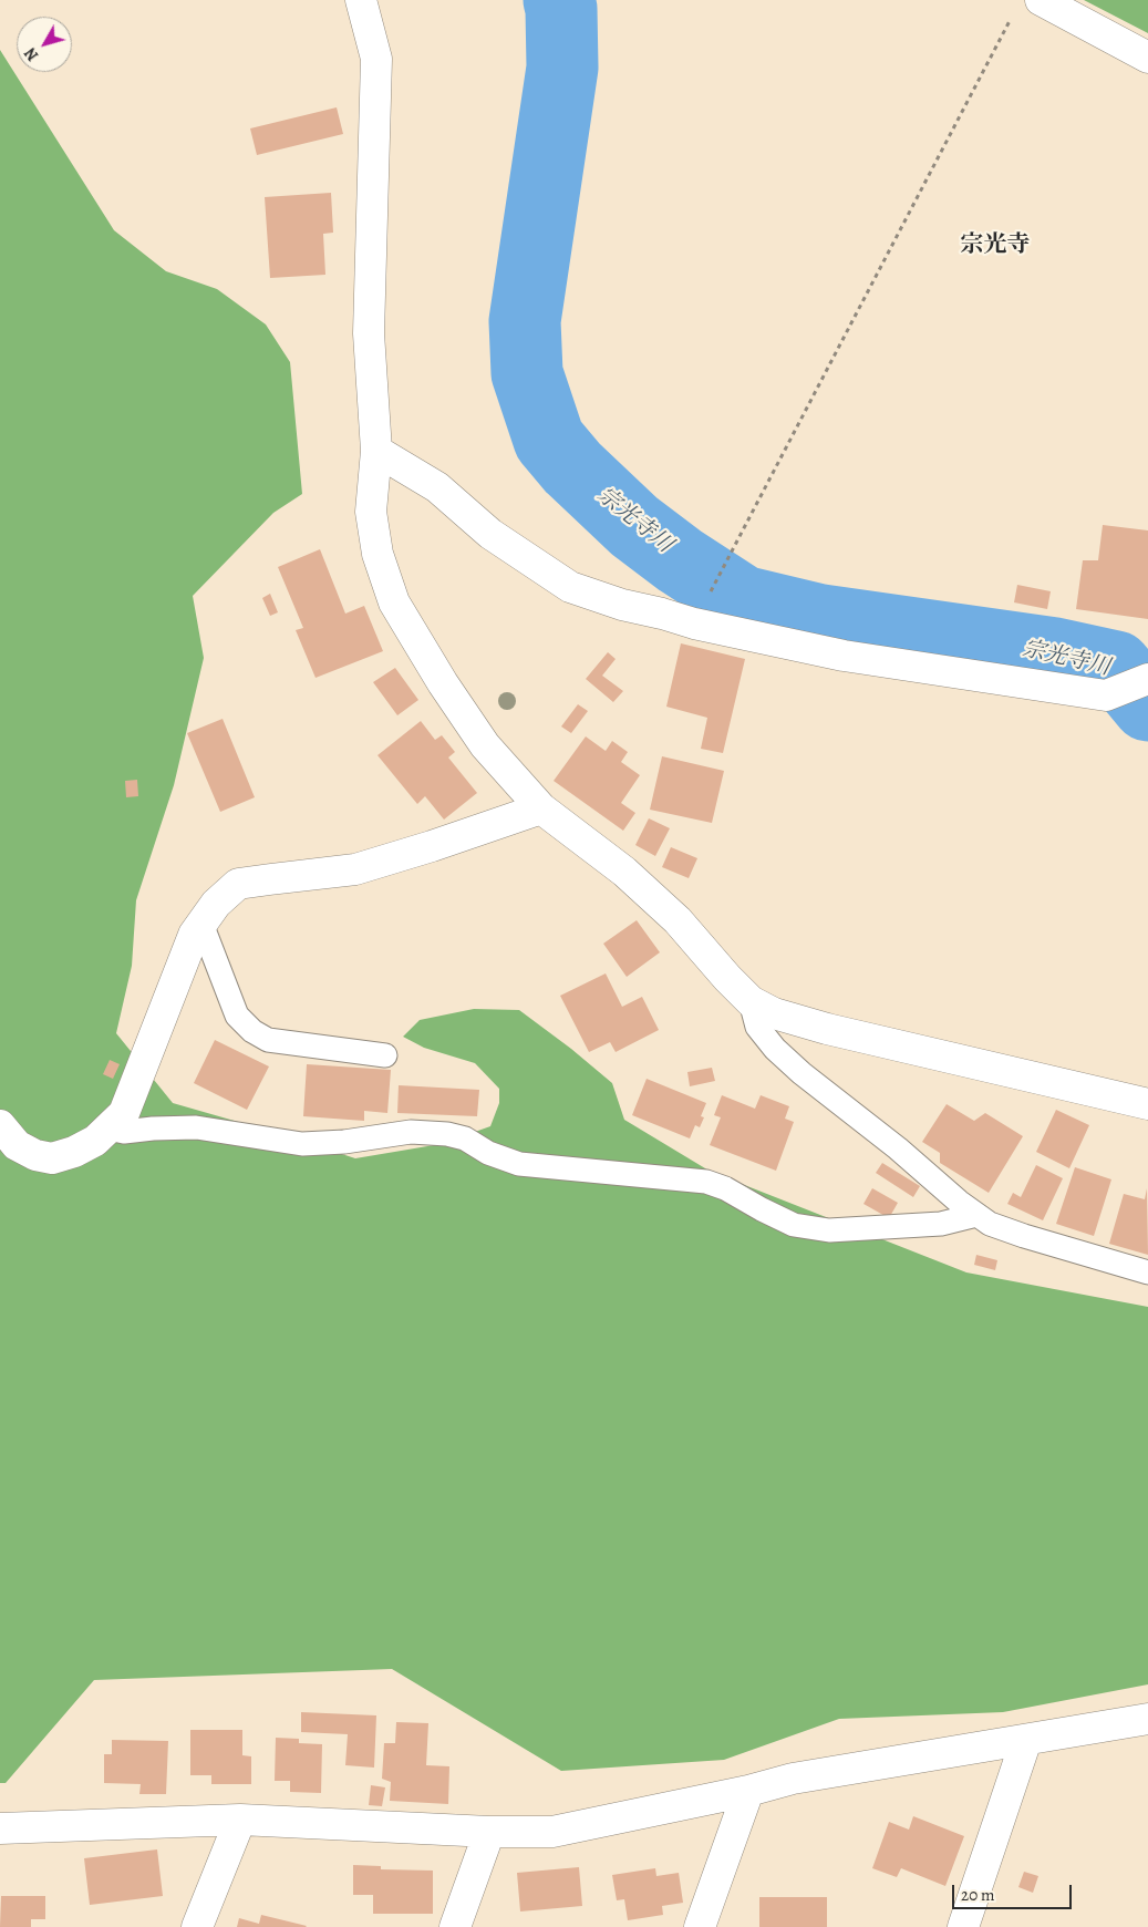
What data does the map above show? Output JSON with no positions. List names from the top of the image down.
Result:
{
  "districts": ["宗光寺"],
  "water": ["宗光寺川"],
  "scale_bar": "20 m",
  "north": "bottom left"
}
